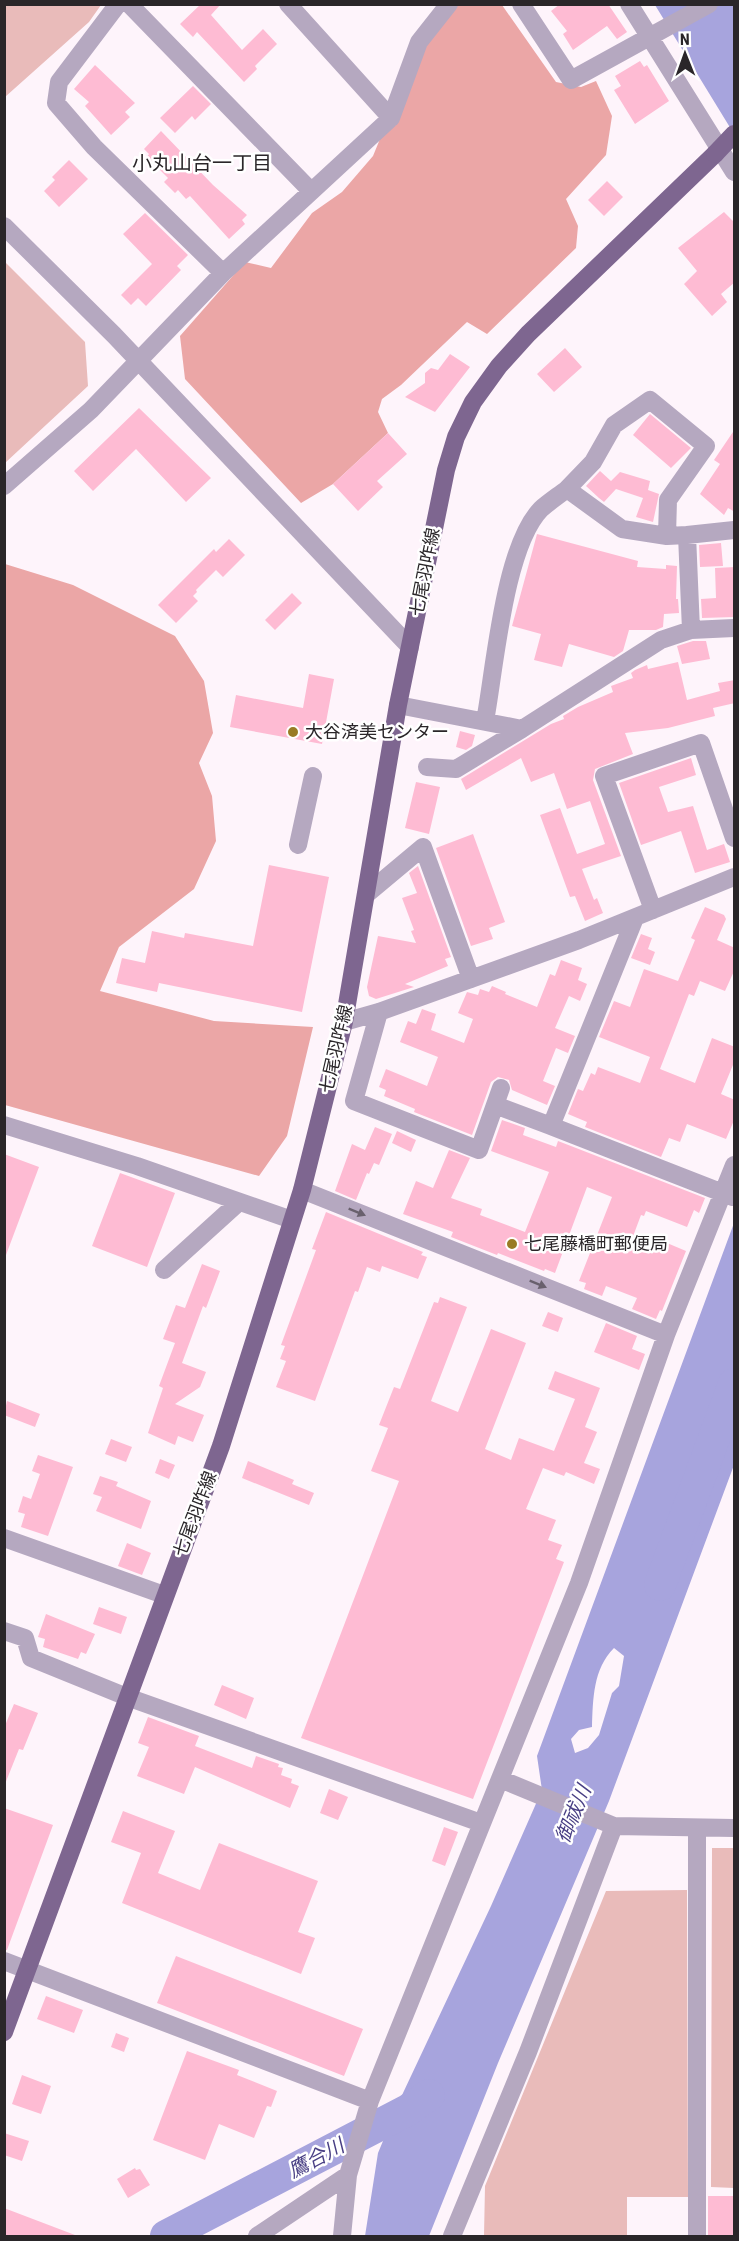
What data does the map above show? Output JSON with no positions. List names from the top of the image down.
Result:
{
  "streets": {
    "main road": ["七尾羽咋線"]
  },
  "districts": ["小丸山台一丁目"],
  "water": ["御祓川", "鷹合川"],
  "places": ["大谷済美センター", "七尾藤橋町郵便局"],
  "north": "top"
}
